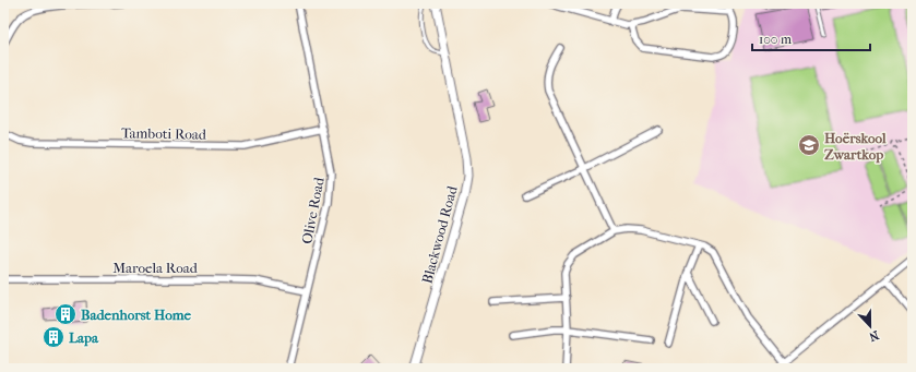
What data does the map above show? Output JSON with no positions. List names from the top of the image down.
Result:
{
  "streets": {
    "street": [
      "Tamboti Road",
      "Olive Road",
      "Blackwood Road",
      "Maroela Road"
    ]
  },
  "crossings": [
    ["Tamboti Road", "Olive Road"],
    ["Olive Road", "Maroela Road"]
  ],
  "places": {
    "school or university": ["Hoërskool Zwartkop"],
    "building": ["Badenhorst Home", "Lapa"]
  },
  "scale_bar": "100 m",
  "north": "bottom"
}
